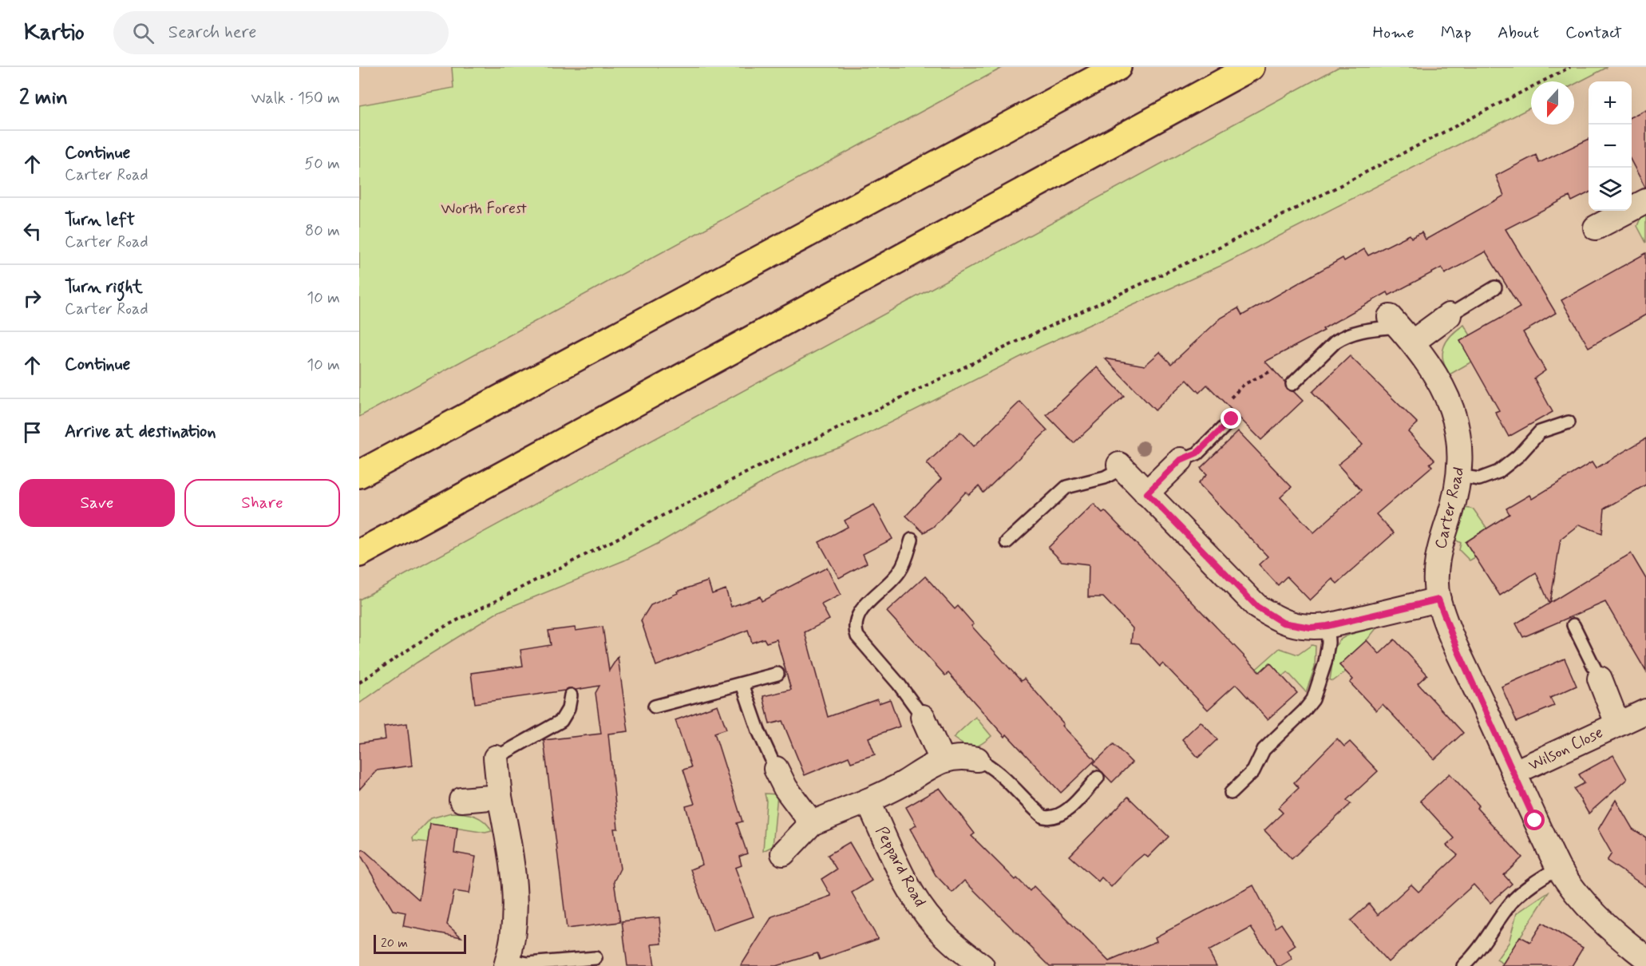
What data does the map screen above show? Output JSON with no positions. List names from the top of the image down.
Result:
{
  "streets": {
    "street": ["Carter Road", "Wilson Close", "Peppard Road"]
  },
  "crossings": [
    ["Carter Road", "Wilson Close"]
  ],
  "parks": ["Worth Forest"],
  "scale_bar": "20 m",
  "north": "bottom",
  "page": {
    "header": "Kartio",
    "search": "Search here",
    "nav": [
      "Home",
      "Map",
      "About",
      "Contact"
    ],
    "heading": ["2 min", "Walk · 150 m"],
    "map_buttons": ["+", "−"],
    "list": [
      ["Continue", "Carter Road", "50 m"],
      ["Turn left", "Carter Road", "80 m"],
      ["Turn right", "Carter Road", "10 m"],
      ["Continue", "10 m"],
      "Arrive at destination"
    ],
    "buttons": ["Save", "Share"],
    "scale": "20 m"
  }
}
